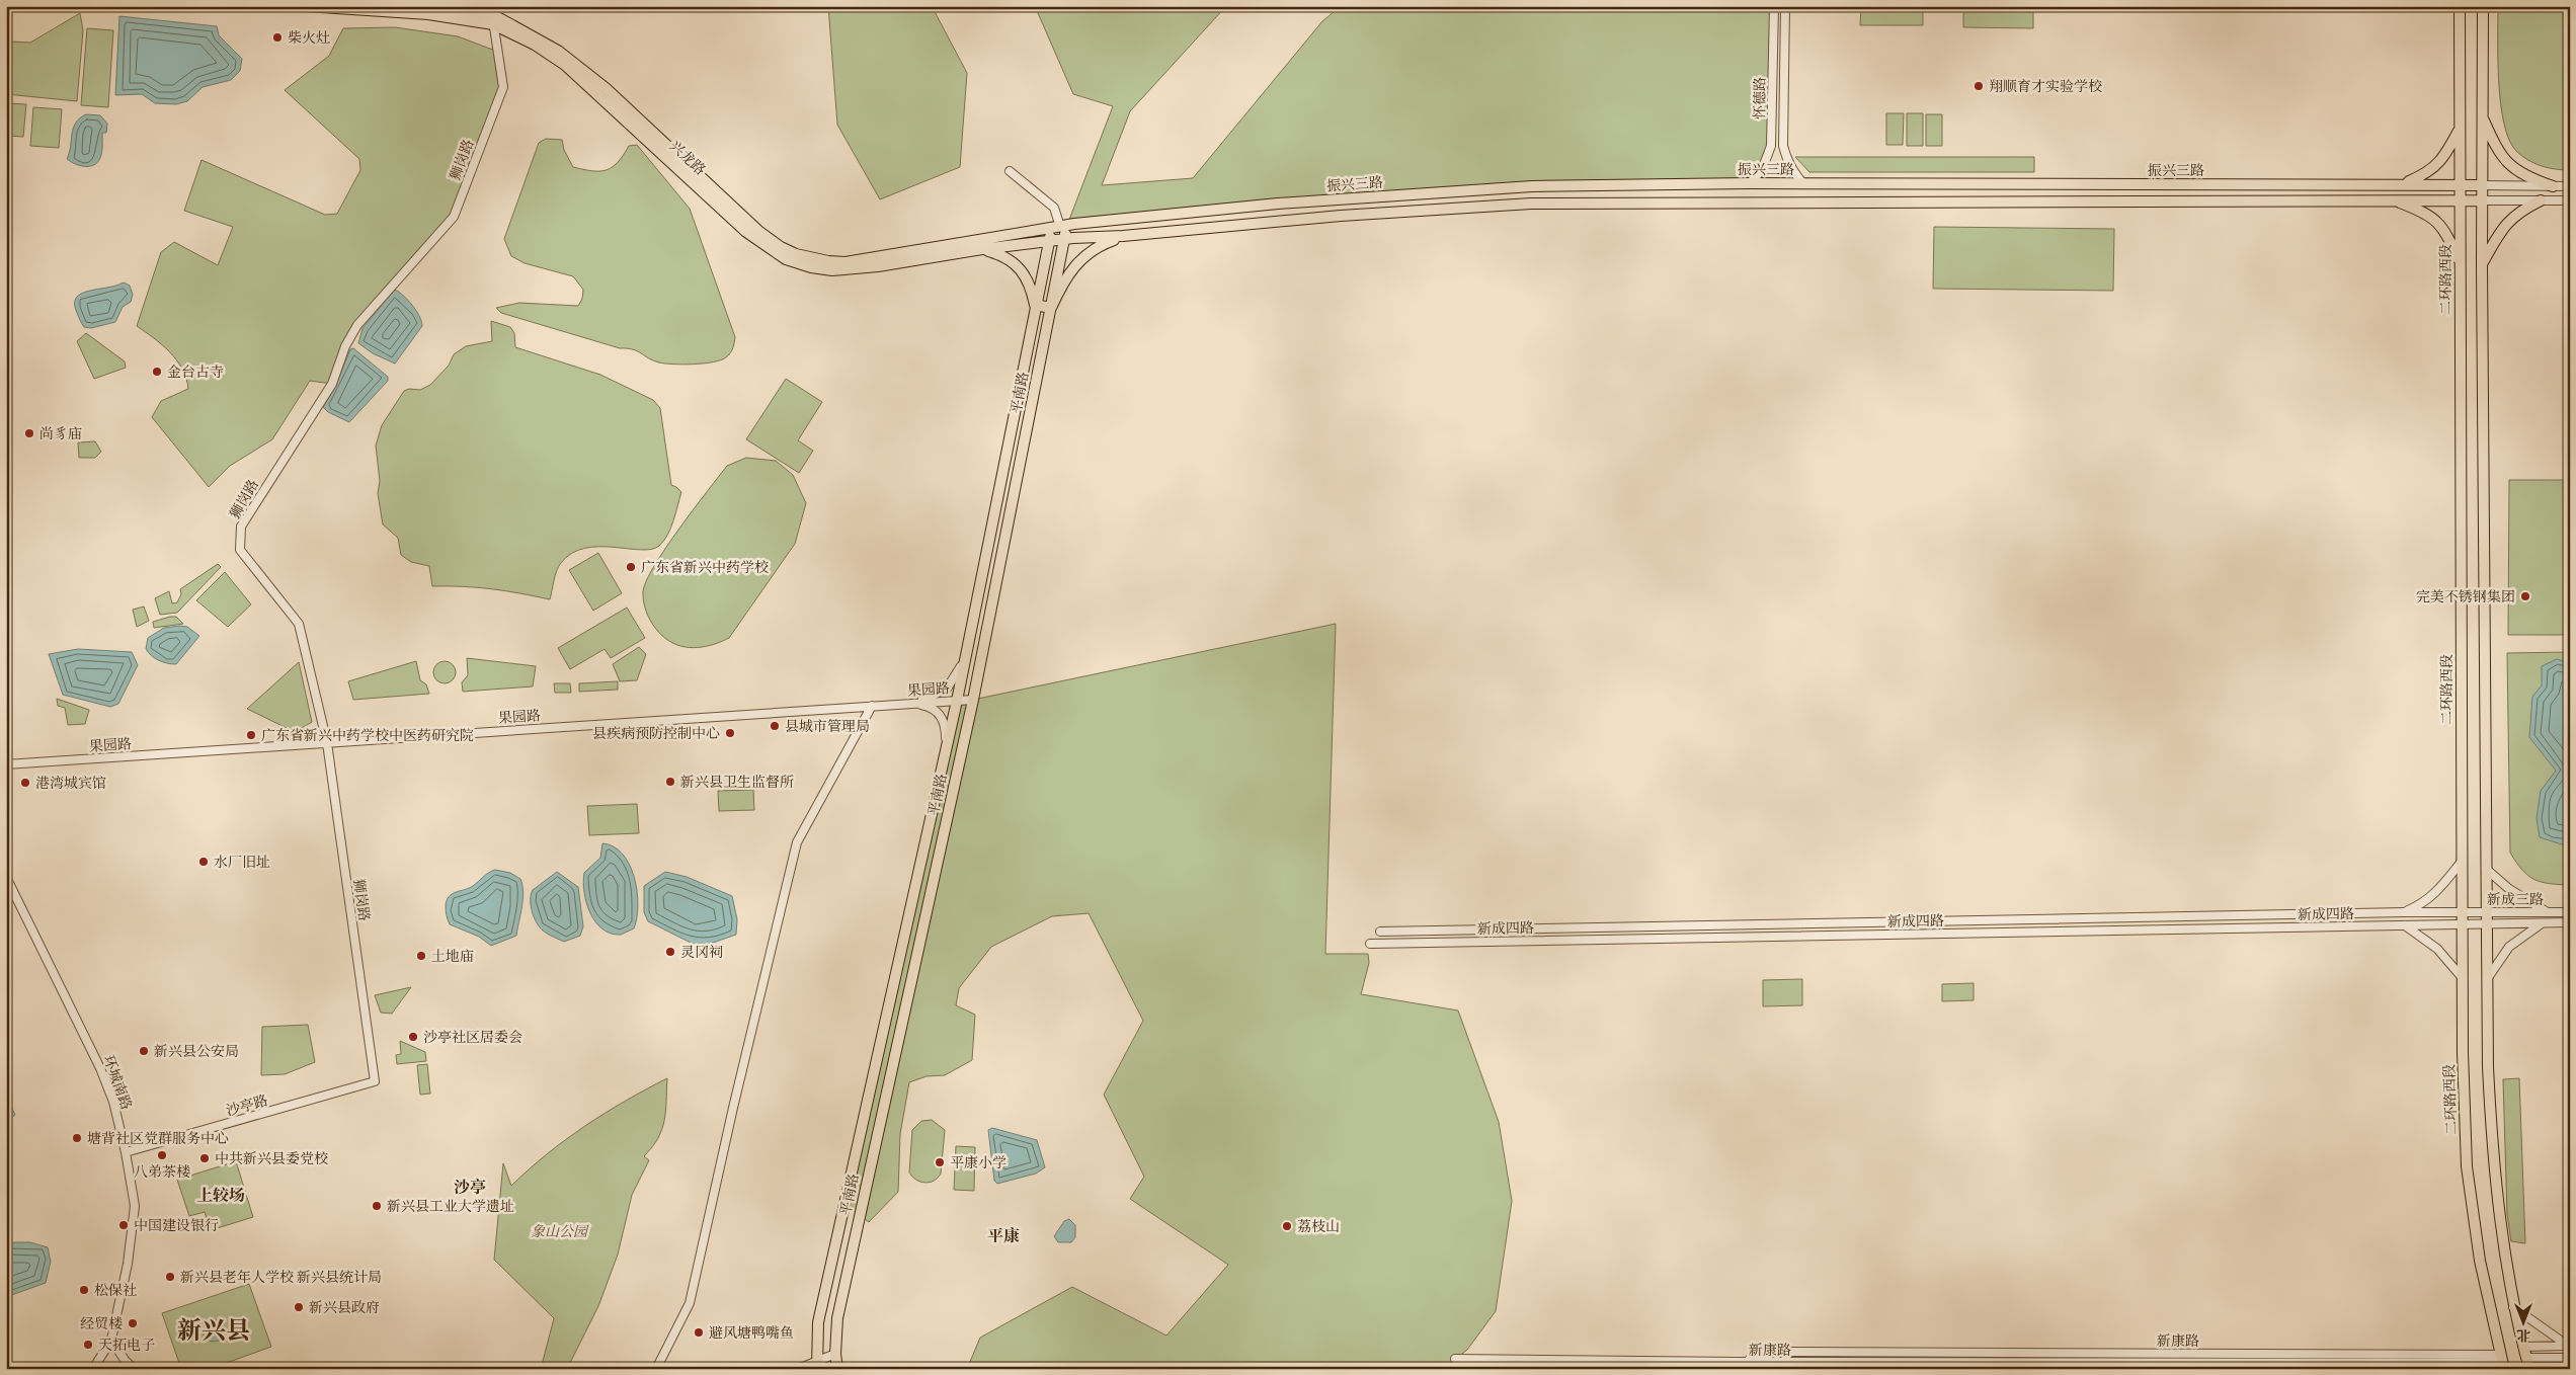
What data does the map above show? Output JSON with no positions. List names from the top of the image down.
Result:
{
  "streets": {
    "main road": [
      "兴龙路",
      "振兴三路",
      "二环路西段",
      "平南路"
    ],
    "street": [
      "怀德路",
      "狮岗路",
      "果园路",
      "新成三路",
      "新成四路",
      "环城南路",
      "沙亭路",
      "新康路"
    ]
  },
  "crossings": [
    ["怀德路", "振兴三路"],
    ["兴龙路", "狮岗路"],
    ["兴龙路", "振兴三路"],
    ["兴龙路", "平南路"],
    ["狮岗路", "果园路"],
    ["狮岗路", "沙亭路"],
    ["振兴三路", "二环路西段"],
    ["振兴三路", "平南路"],
    ["二环路西段", "新成三路"],
    ["二环路西段", "新成四路"],
    ["二环路西段", "新康路"],
    ["平南路", "果园路"],
    ["新成三路", "新成四路"],
    ["环城南路", "沙亭路"]
  ],
  "districts": [
    "沙亭",
    "上较场",
    "平康",
    "新兴县"
  ],
  "parks": ["象山公园"],
  "places": [
    "柴火灶",
    "翔顺育才实验学校",
    "金台古寺",
    "尚豸庙",
    "广东省新兴中药学校",
    "完美不锈钢集团",
    "县城市管理局",
    "县疾病预防控制中心",
    "广东省新兴中药学校中医药研究院",
    "新兴县卫生监督所",
    "港湾城宾馆",
    "水厂旧址",
    "灵冈祠",
    "土地庙",
    "沙亭社区居委会",
    "新兴县公安局",
    "塘背社区党群服务中心",
    "八弟茶楼",
    "中共新兴县委党校",
    "平康小学",
    "新兴县工业大学遗址",
    "中国建设银行",
    "荔枝山",
    "新兴县老年人学校 新兴县统计局",
    "松保社",
    "新兴县政府",
    "经贸楼",
    "避风塘鸭嘴鱼",
    "天拓电子"
  ],
  "north": "bottom"
}
